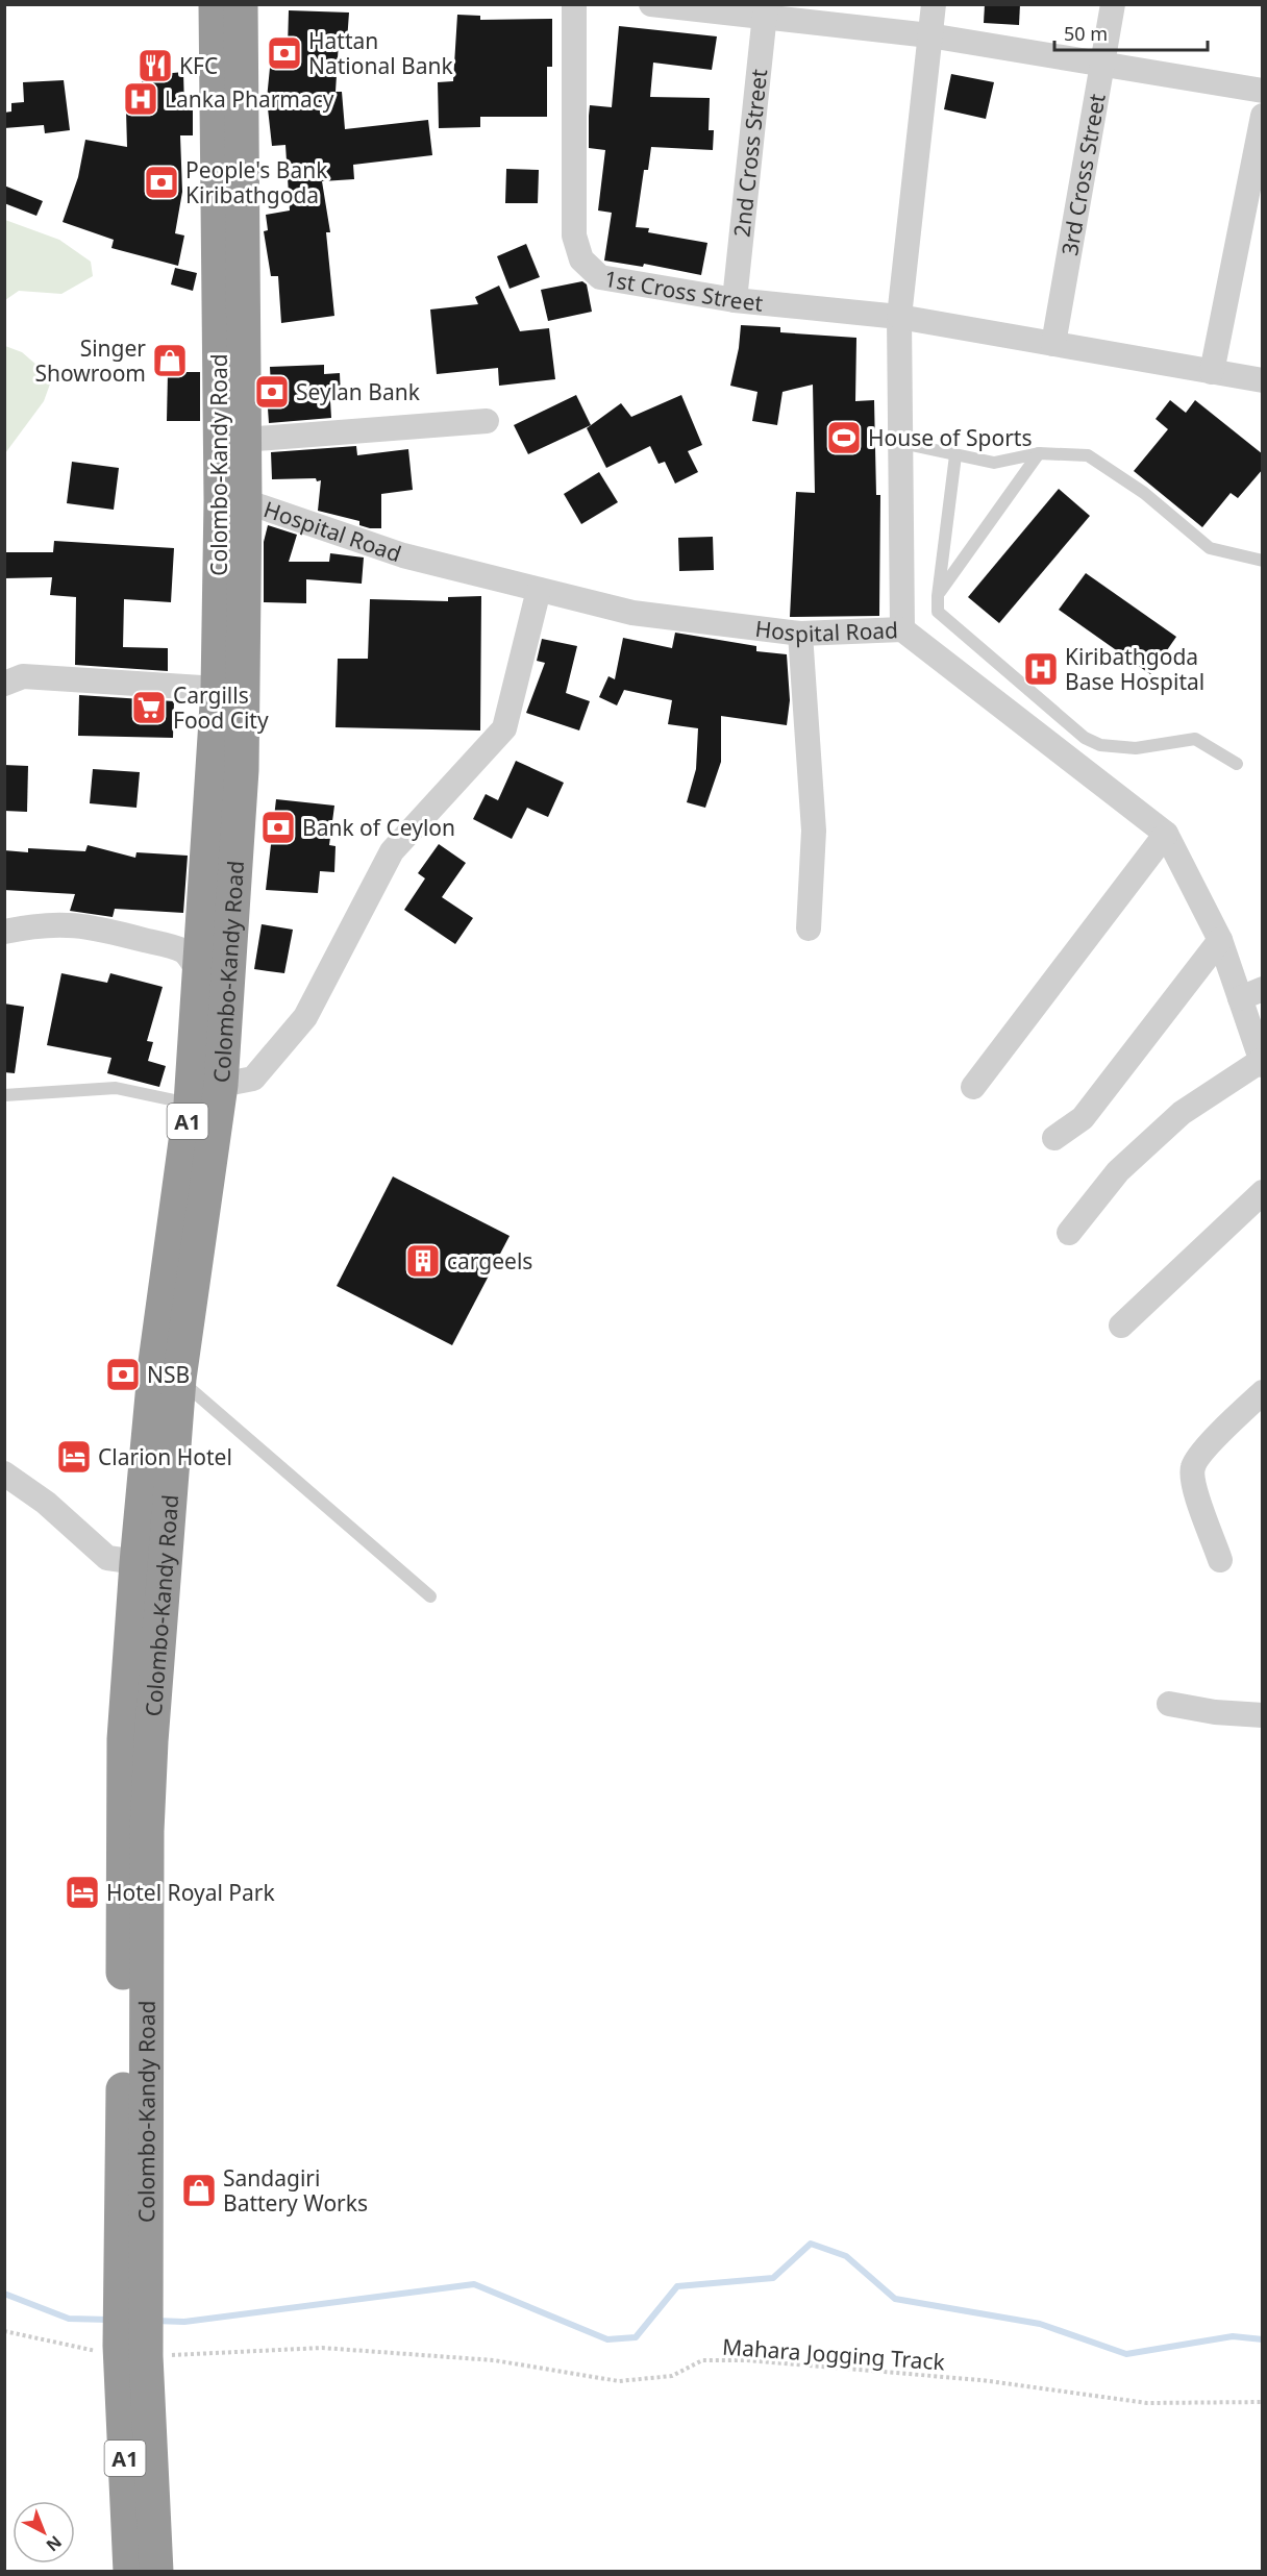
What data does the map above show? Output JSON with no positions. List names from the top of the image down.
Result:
{
  "streets": {
    "highway": ["Colombo-Kandy Road", "A1"],
    "street": [
      "2nd Cross Street",
      "3rd Cross Street",
      "1st Cross Street",
      "Hospital Road"
    ],
    "path": ["Mahara Jogging Track"]
  },
  "crossings": [
    ["2nd Cross Street", "1st Cross Street"],
    ["3rd Cross Street", "1st Cross Street"],
    ["Colombo-Kandy Road", "Hospital Road"],
    ["Colombo-Kandy Road", "Mahara Jogging Track"]
  ],
  "places": {
    "bank": [
      "Hattan National Bank",
      "People's Bank Kiribathgoda",
      "Seylan Bank",
      "Bank of Ceylon",
      "NSB"
    ],
    "restaurant": ["KFC"],
    "hospital": ["Lanka Pharmacy", "Kiribathgoda Base Hospital"],
    "shop": ["Singer Showroom", "Sandagiri Battery Works"],
    "sports": ["House of Sports"],
    "supermarket": ["Cargills Food City"],
    "building": ["cargeels"],
    "hotel": ["Clarion Hotel", "Hotel Royal Park"]
  },
  "scale_bar": "50 m",
  "north": "bottom right"
}
